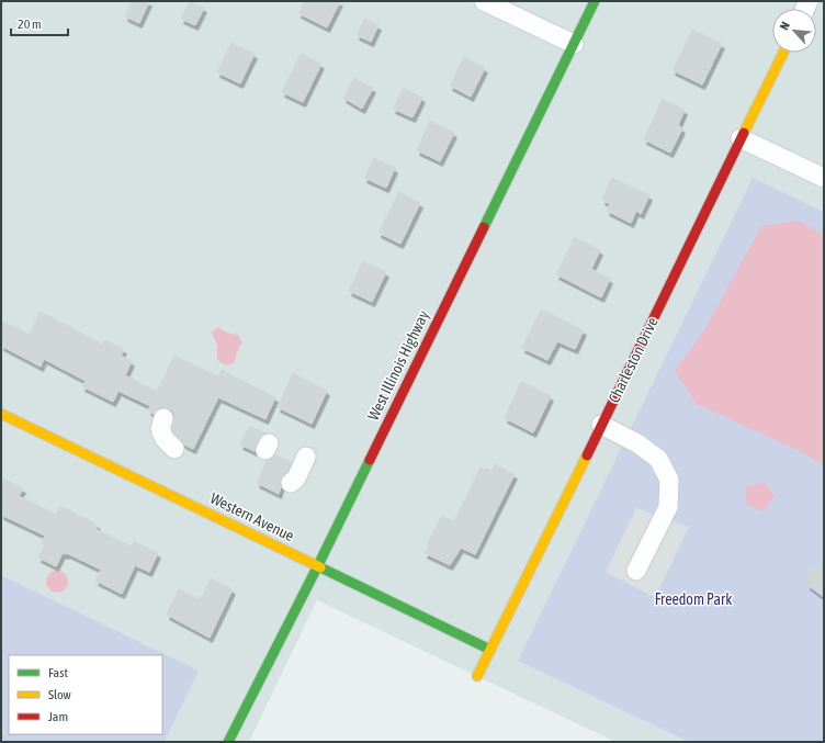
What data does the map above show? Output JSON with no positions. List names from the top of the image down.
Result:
{
  "streets": {
    "street": ["Charleston Drive", "West Illinois Highway", "Western Avenue"]
  },
  "crossings": [
    ["Charleston Drive", "Western Avenue"],
    ["West Illinois Highway", "Western Avenue"]
  ],
  "parks": ["Freedom Park"],
  "legend": ["Fast", "Slow", "Jam"],
  "scale_bar": "20 m",
  "north": "top left"
}
